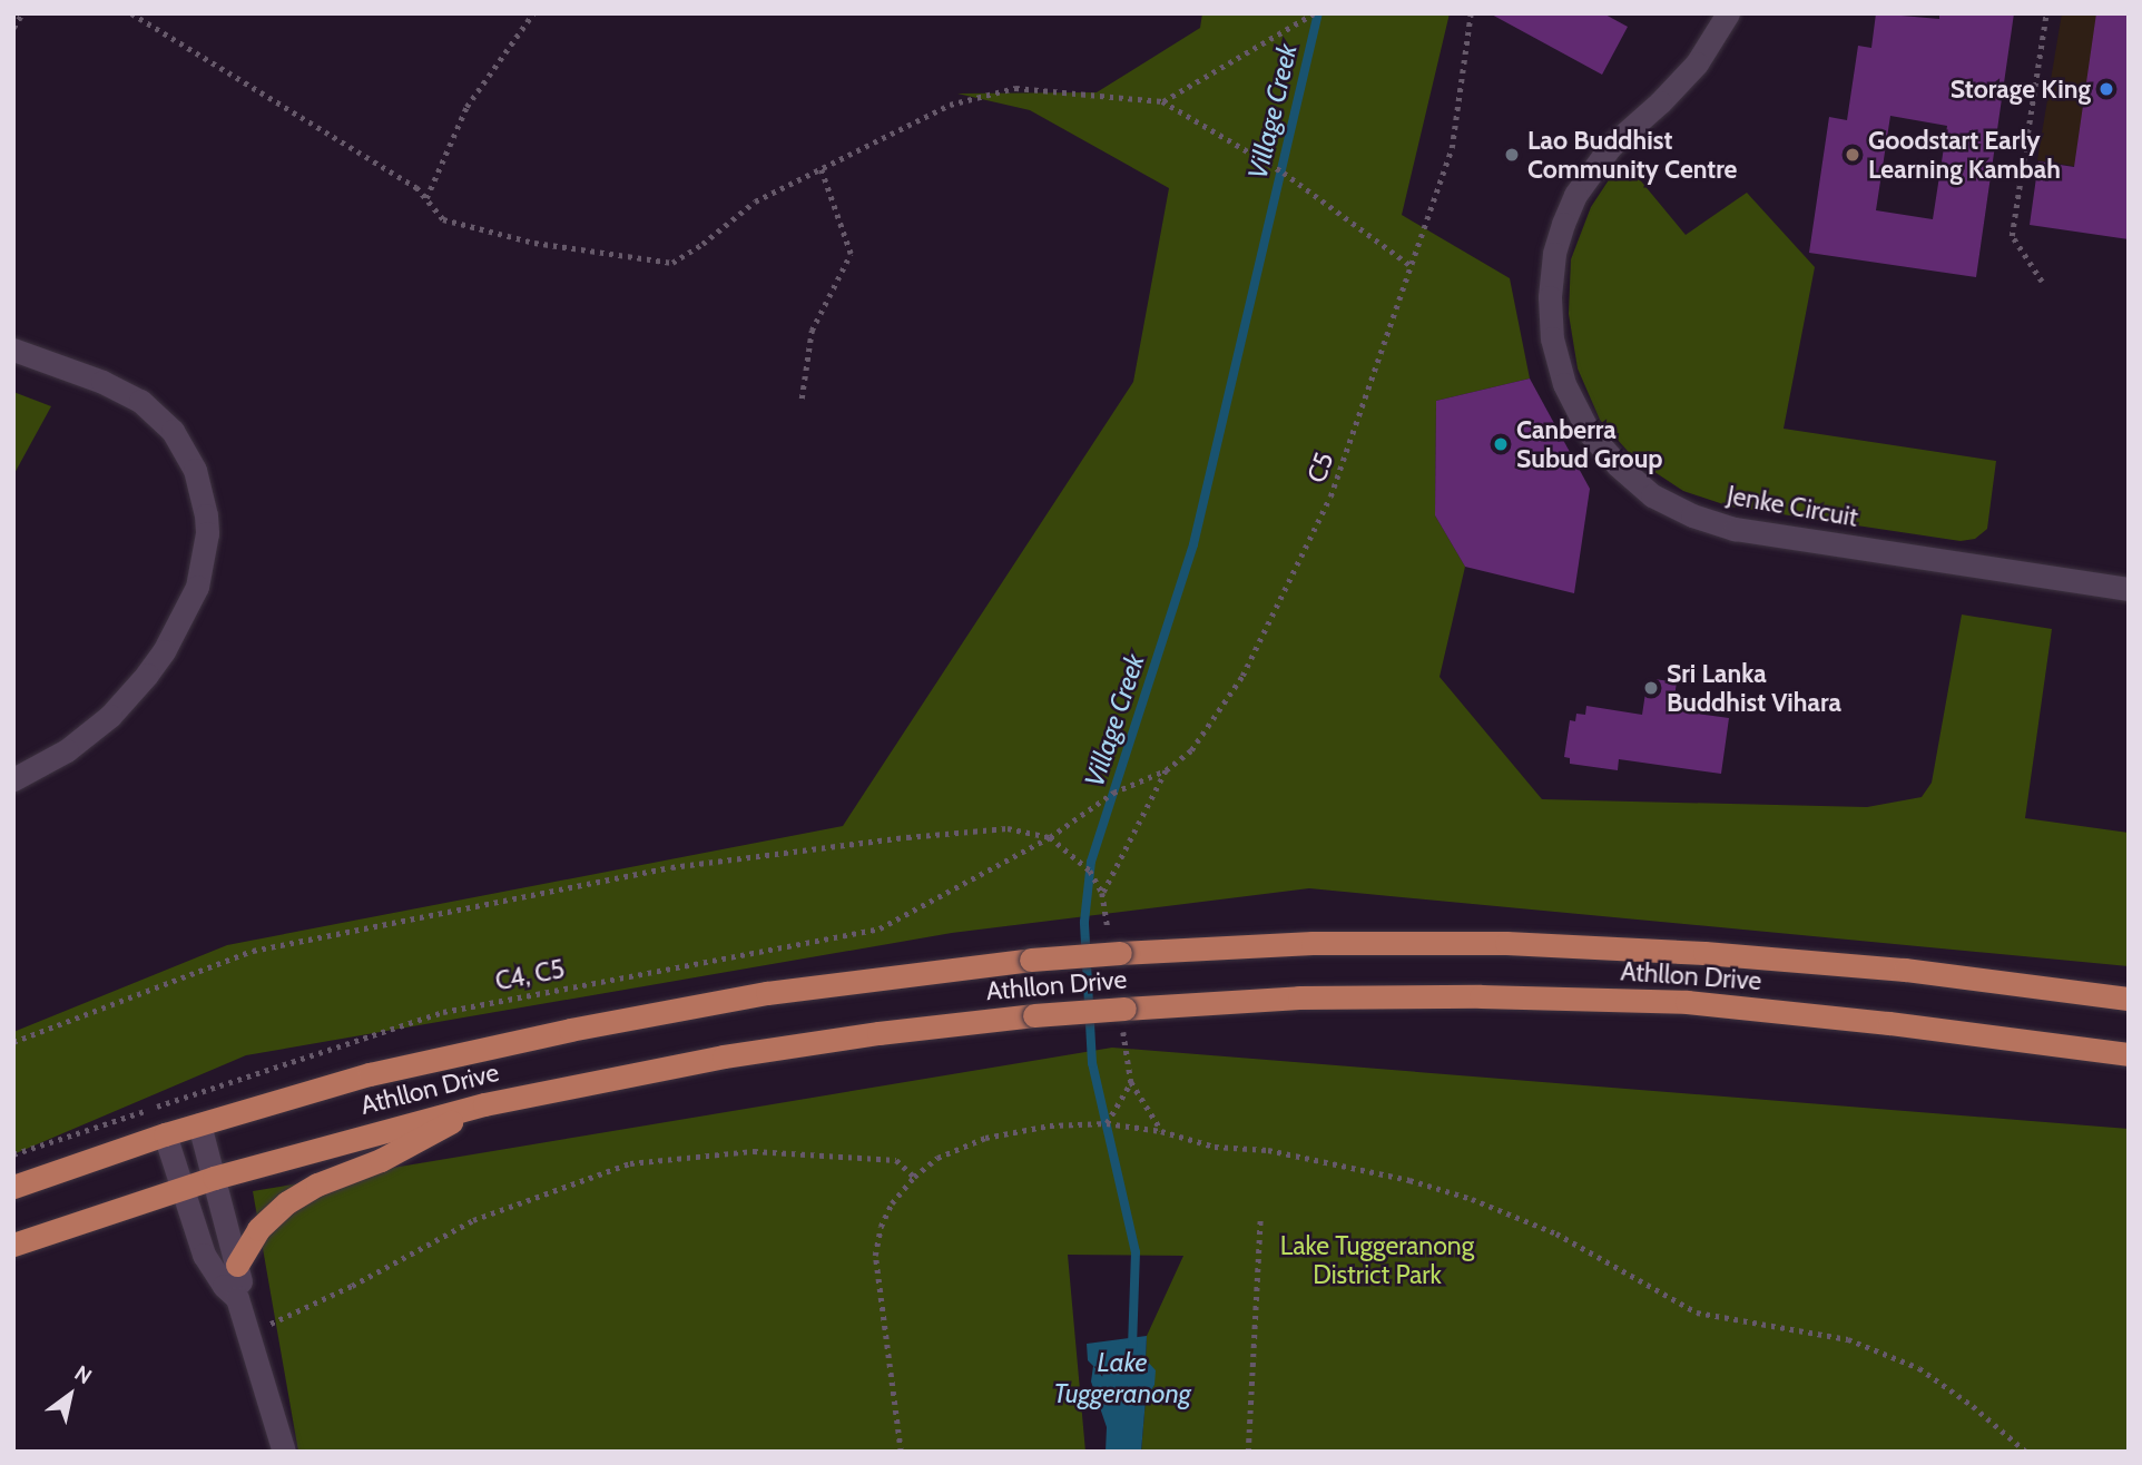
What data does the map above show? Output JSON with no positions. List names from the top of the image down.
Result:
{
  "streets": {
    "main road": ["Athllon Drive"],
    "street": ["Jenke Circuit"],
    "path": ["C5", "C4, C5"]
  },
  "crossings": [
    ["C5", "C4, C5"]
  ],
  "water": ["Village Creek", "Lake Tuggeranong"],
  "parks": ["Lake Tuggeranong District Park"],
  "places": [
    "Storage King",
    "Lao Buddhist Community Centre",
    "Goodstart Early Learning Kambah",
    "Canberra Subud Group",
    "Sri Lanka Buddhist Vihara"
  ],
  "north": "top right"
}
